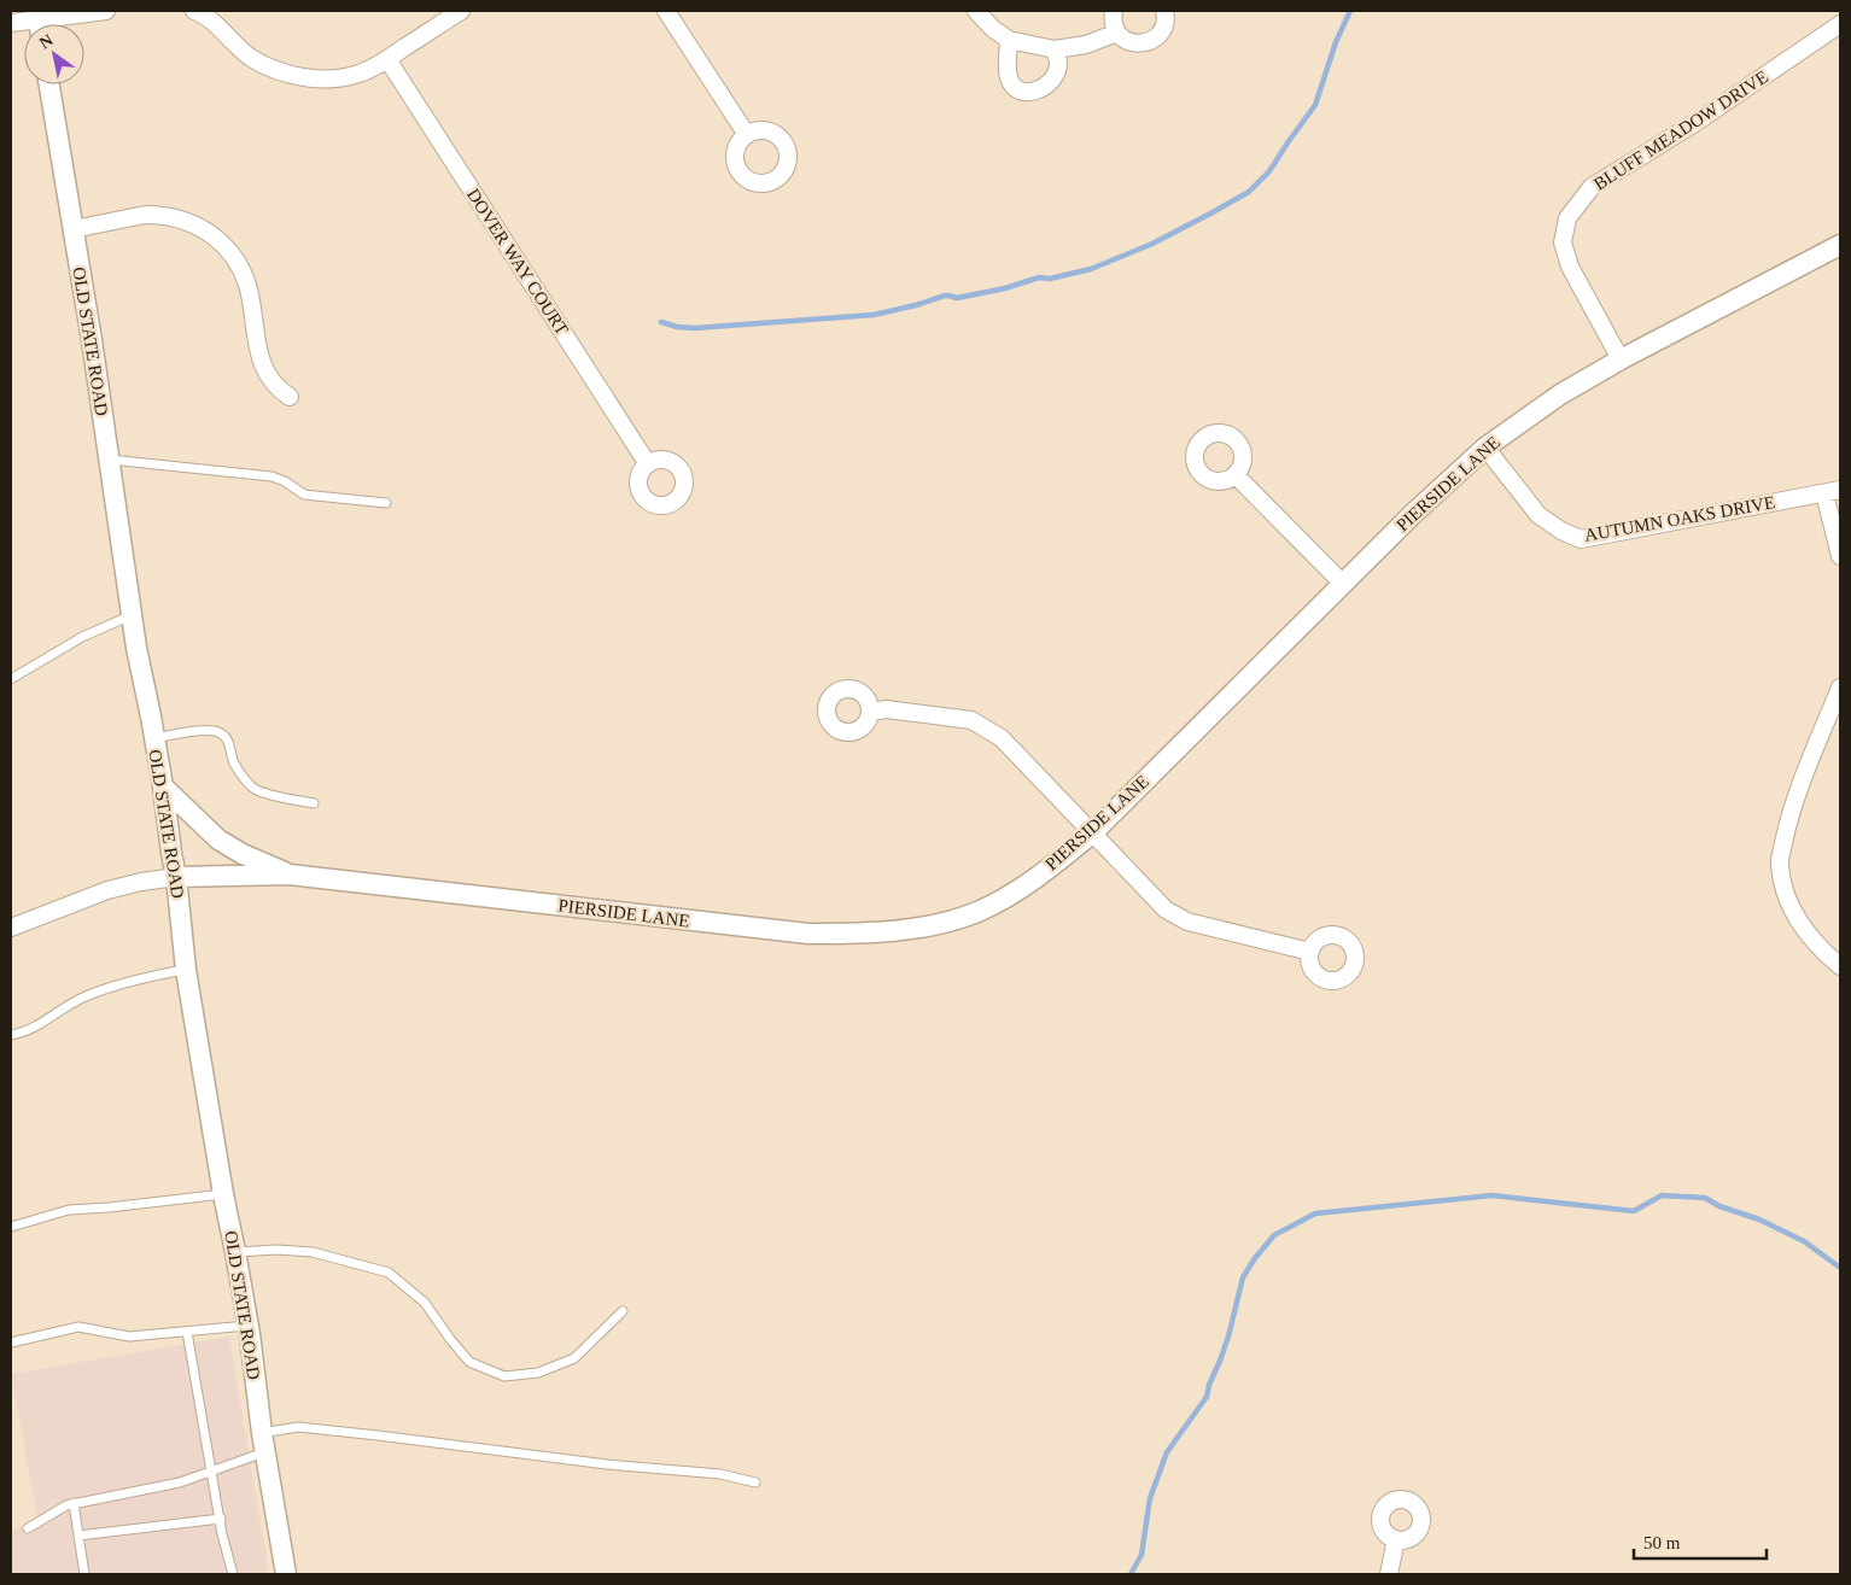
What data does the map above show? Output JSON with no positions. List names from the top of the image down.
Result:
{
  "streets": {
    "street": [
      "BLUFF MEADOW DRIVE",
      "DOVER WAY COURT",
      "OLD STATE ROAD",
      "PIERSIDE LANE",
      "AUTUMN OAKS DRIVE"
    ]
  },
  "crossings": [
    ["BLUFF MEADOW DRIVE", "PIERSIDE LANE"],
    ["OLD STATE ROAD", "PIERSIDE LANE"],
    ["PIERSIDE LANE", "AUTUMN OAKS DRIVE"]
  ],
  "scale_bar": "50 m",
  "north": "top left"
}
